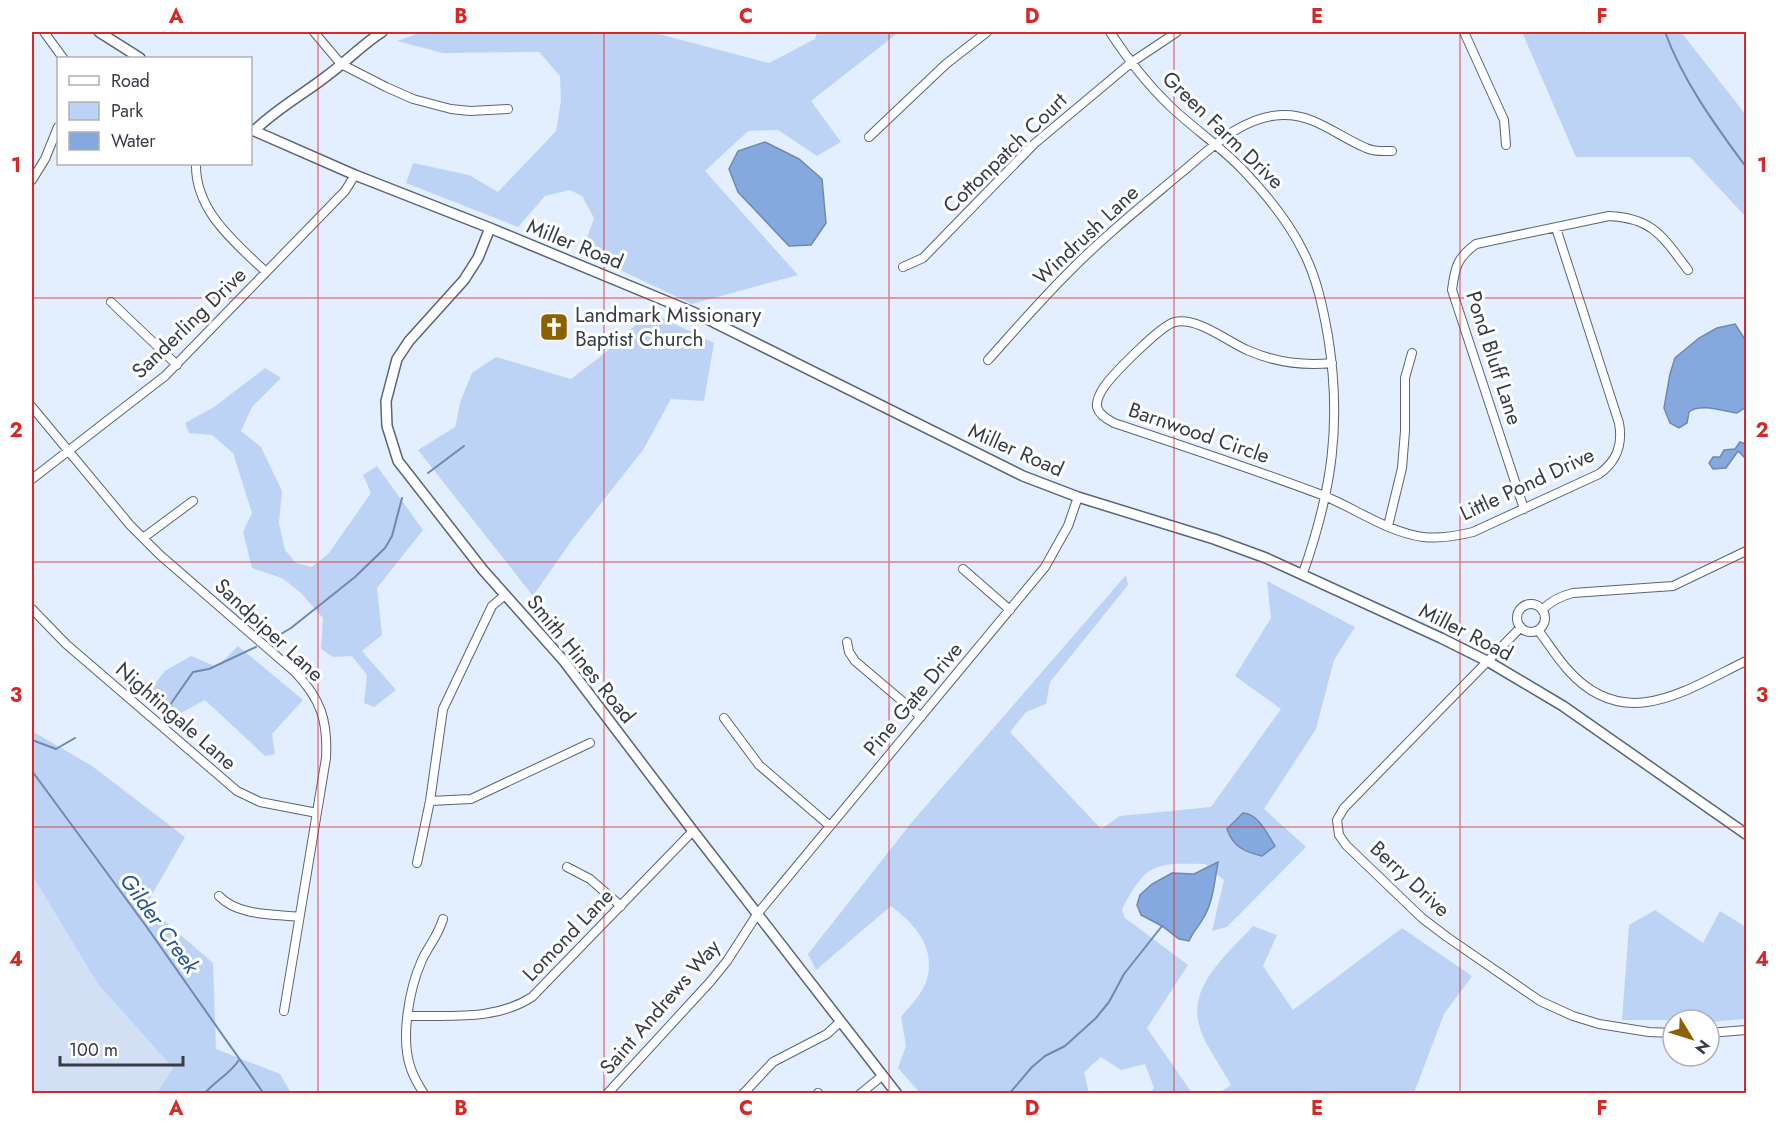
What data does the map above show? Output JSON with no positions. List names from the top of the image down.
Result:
{
  "streets": {
    "street": [
      "Green Farm Drive",
      "Cottonpatch Court",
      "Windrush Lane",
      "Miller Road",
      "Sanderling Drive",
      "Pond Bluff Lane",
      "Barnwood Circle",
      "Little Pond Drive",
      "Sandpiper Lane",
      "Smith Hines Road",
      "Pine Gate Drive",
      "Nightingale Lane",
      "Berry Drive",
      "Lomond Lane",
      "Saint Andrews Way"
    ]
  },
  "crossings": [
    ["Green Farm Drive", "Cottonpatch Court"],
    ["Green Farm Drive", "Windrush Lane"],
    ["Green Farm Drive", "Miller Road"],
    ["Green Farm Drive", "Barnwood Circle"],
    ["Green Farm Drive", "Little Pond Drive"],
    ["Miller Road", "Sanderling Drive"],
    ["Miller Road", "Smith Hines Road"],
    ["Miller Road", "Pine Gate Drive"],
    ["Miller Road", "Berry Drive"],
    ["Sanderling Drive", "Sandpiper Lane"],
    ["Pond Bluff Lane", "Little Pond Drive"],
    ["Barnwood Circle", "Little Pond Drive"],
    ["Sandpiper Lane", "Nightingale Lane"],
    ["Smith Hines Road", "Pine Gate Drive"],
    ["Smith Hines Road", "Lomond Lane"],
    ["Smith Hines Road", "Saint Andrews Way"],
    ["Pine Gate Drive", "Saint Andrews Way"]
  ],
  "water": ["Gilder Creek"],
  "places": {
    "church": ["Landmark Missionary Baptist Church"]
  },
  "legend": ["Road", "Park", "Water"],
  "scale_bar": "100 m",
  "north": "bottom right",
  "grid": {
    "columns": [
      "A",
      "B",
      "C",
      "D",
      "E",
      "F"
    ],
    "rows": [
      "1",
      "2",
      "3",
      "4"
    ]
  }
}
